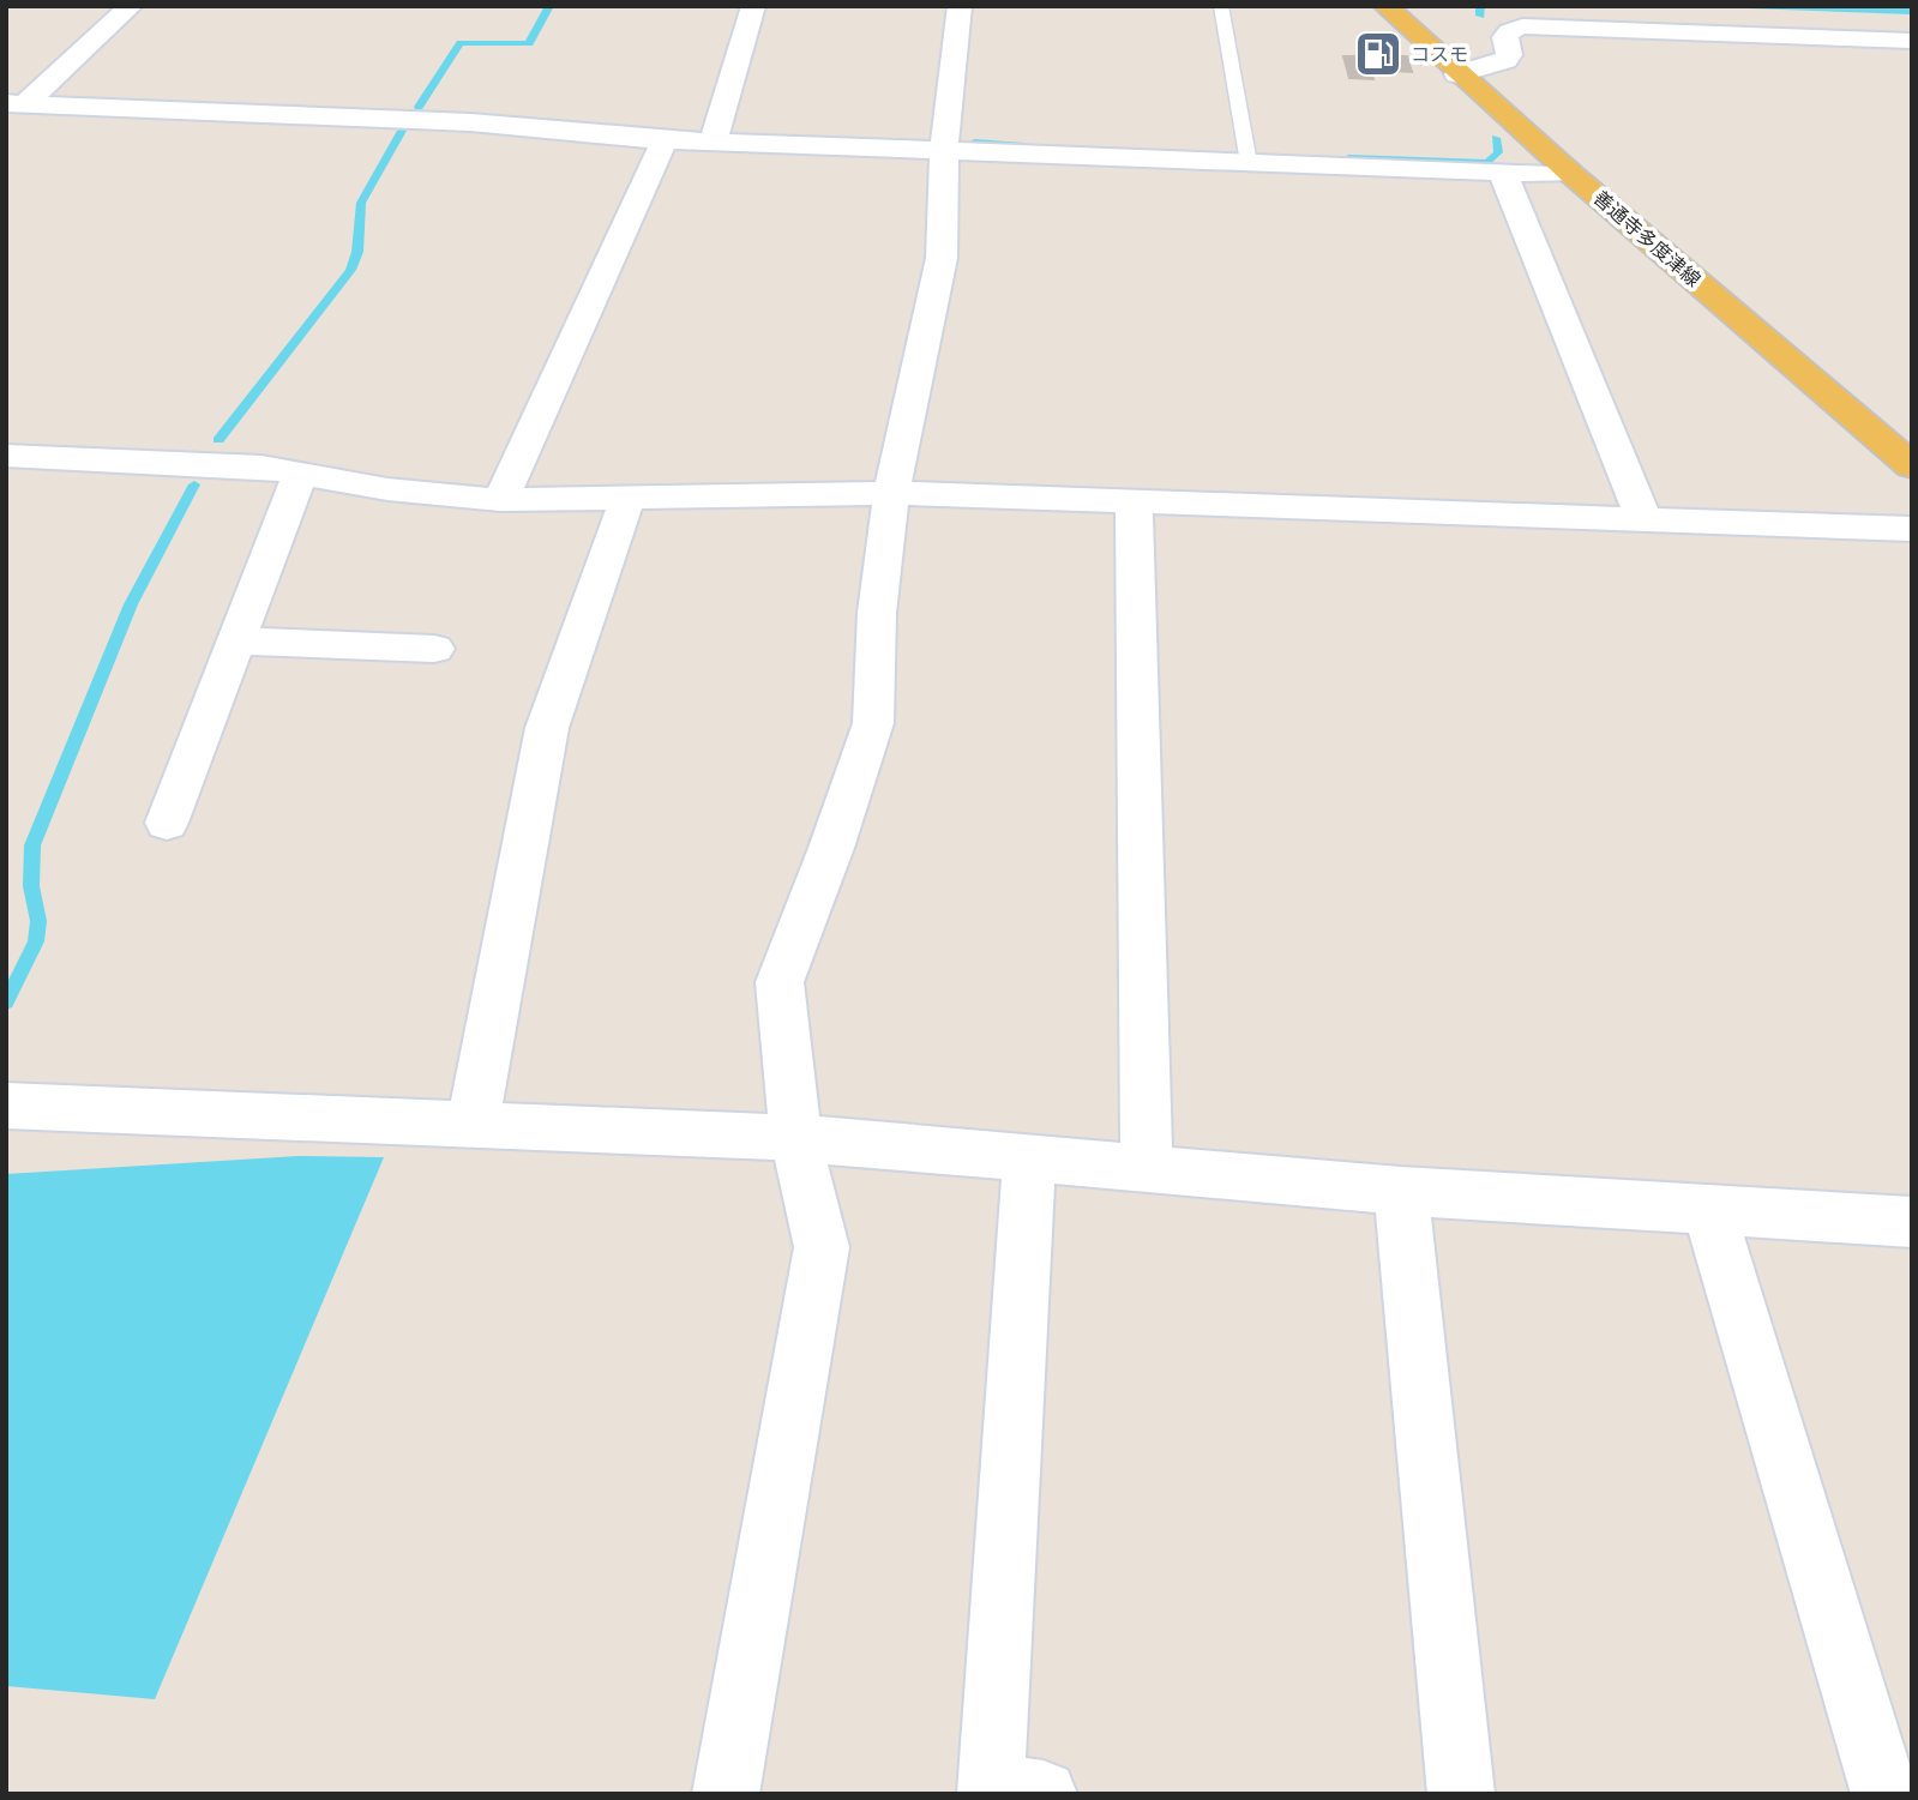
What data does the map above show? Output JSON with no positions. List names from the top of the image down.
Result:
{
  "streets": {
    "main road": ["善通寺多度津線"]
  },
  "places": {
    "fuel station": ["コスモ"]
  }
}
